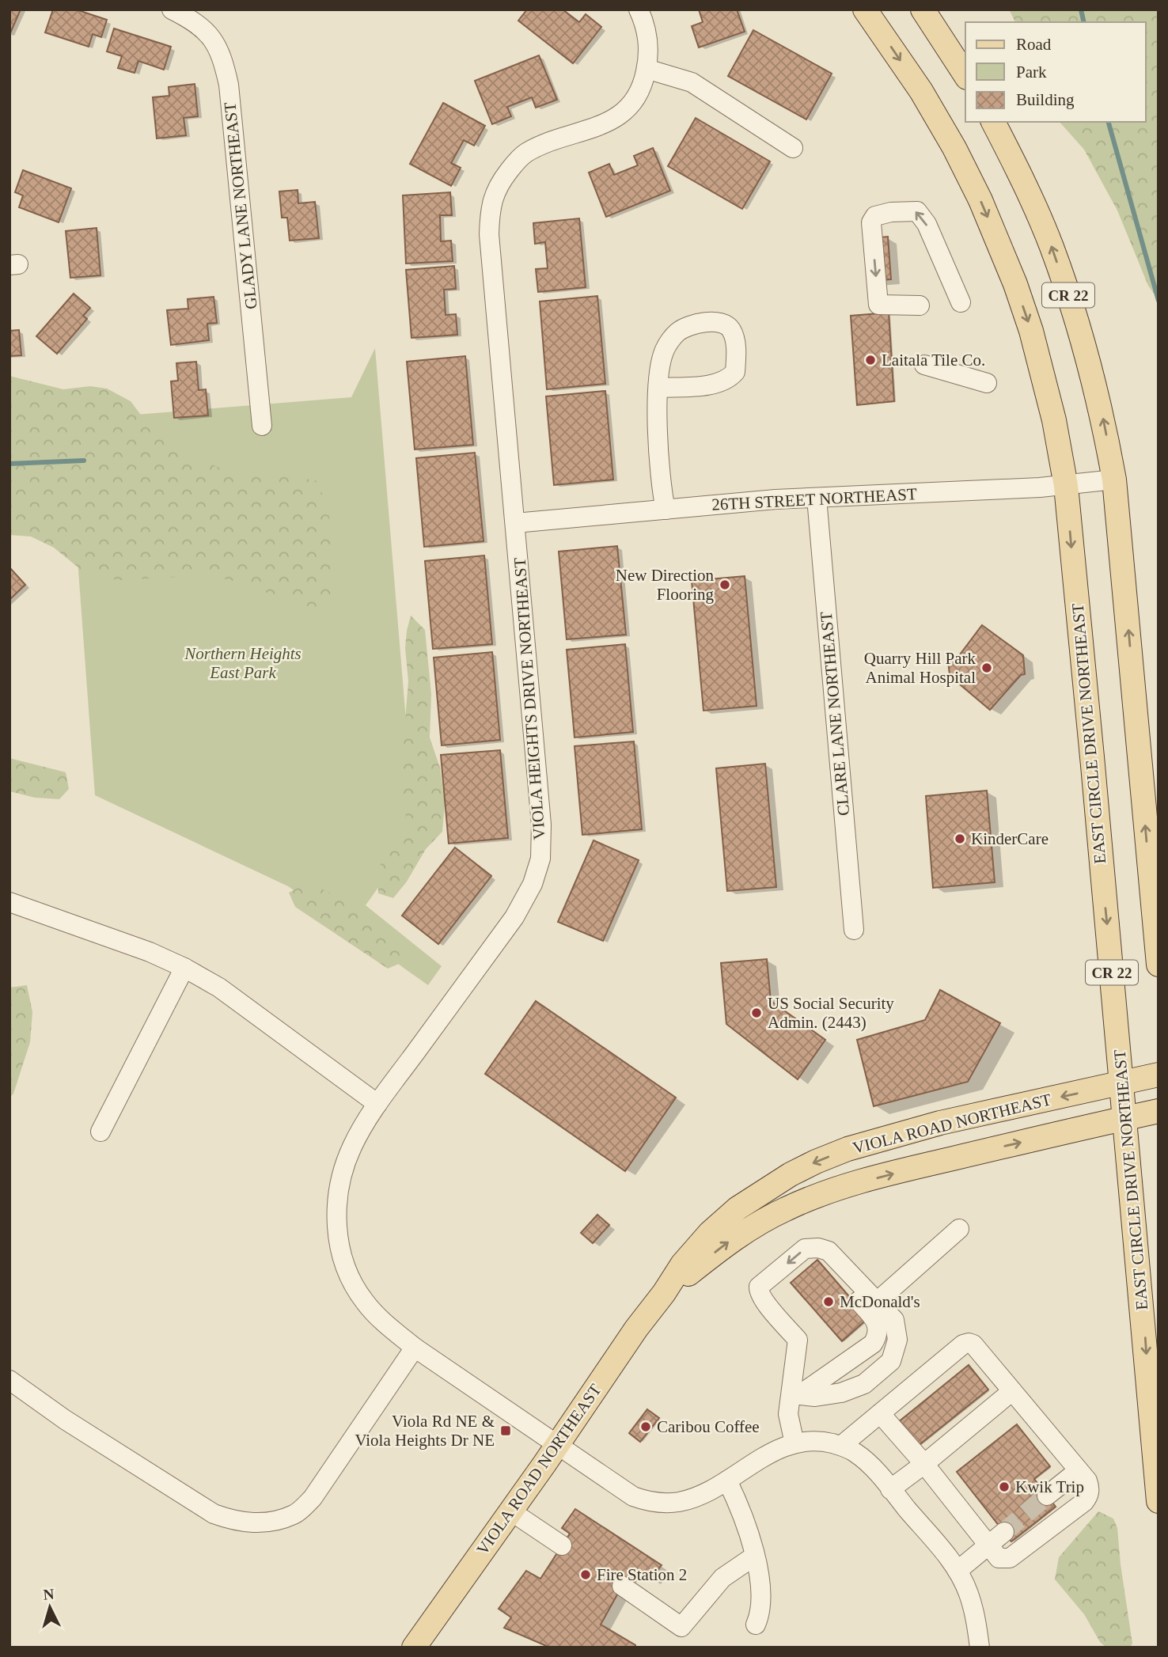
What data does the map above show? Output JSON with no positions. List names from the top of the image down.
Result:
{
  "streets": {
    "main road": ["CR 22", "EAST CIRCLE DRIVE NORTHEAST", "VIOLA ROAD NORTHEAST"],
    "street": [
      "GLADY LANE NORTHEAST",
      "26TH STREET NORTHEAST",
      "VIOLA HEIGHTS DRIVE NORTHEAST",
      "CLARE LANE NORTHEAST"
    ]
  },
  "crossings": [
    ["CR 22", "26TH STREET NORTHEAST"],
    ["26TH STREET NORTHEAST", "VIOLA HEIGHTS DRIVE NORTHEAST"],
    ["26TH STREET NORTHEAST", "CLARE LANE NORTHEAST"],
    ["26TH STREET NORTHEAST", "EAST CIRCLE DRIVE NORTHEAST"],
    ["VIOLA HEIGHTS DRIVE NORTHEAST", "VIOLA ROAD NORTHEAST"],
    ["EAST CIRCLE DRIVE NORTHEAST", "VIOLA ROAD NORTHEAST"]
  ],
  "parks": ["Northern Heights East Park"],
  "places": {
    "other": [
      "Laitala Tile Co.",
      "New Direction Flooring",
      "Quarry Hill Park Animal Hospital",
      "KinderCare",
      "US Social Security Admin. (2443)",
      "McDonald's",
      "Caribou Coffee",
      "Kwik Trip",
      "Fire Station 2"
    ],
    "transit": ["Viola Rd NE & Viola Heights Dr NE"]
  },
  "legend": ["Road", "Park", "Building"],
  "north": "top"
}
